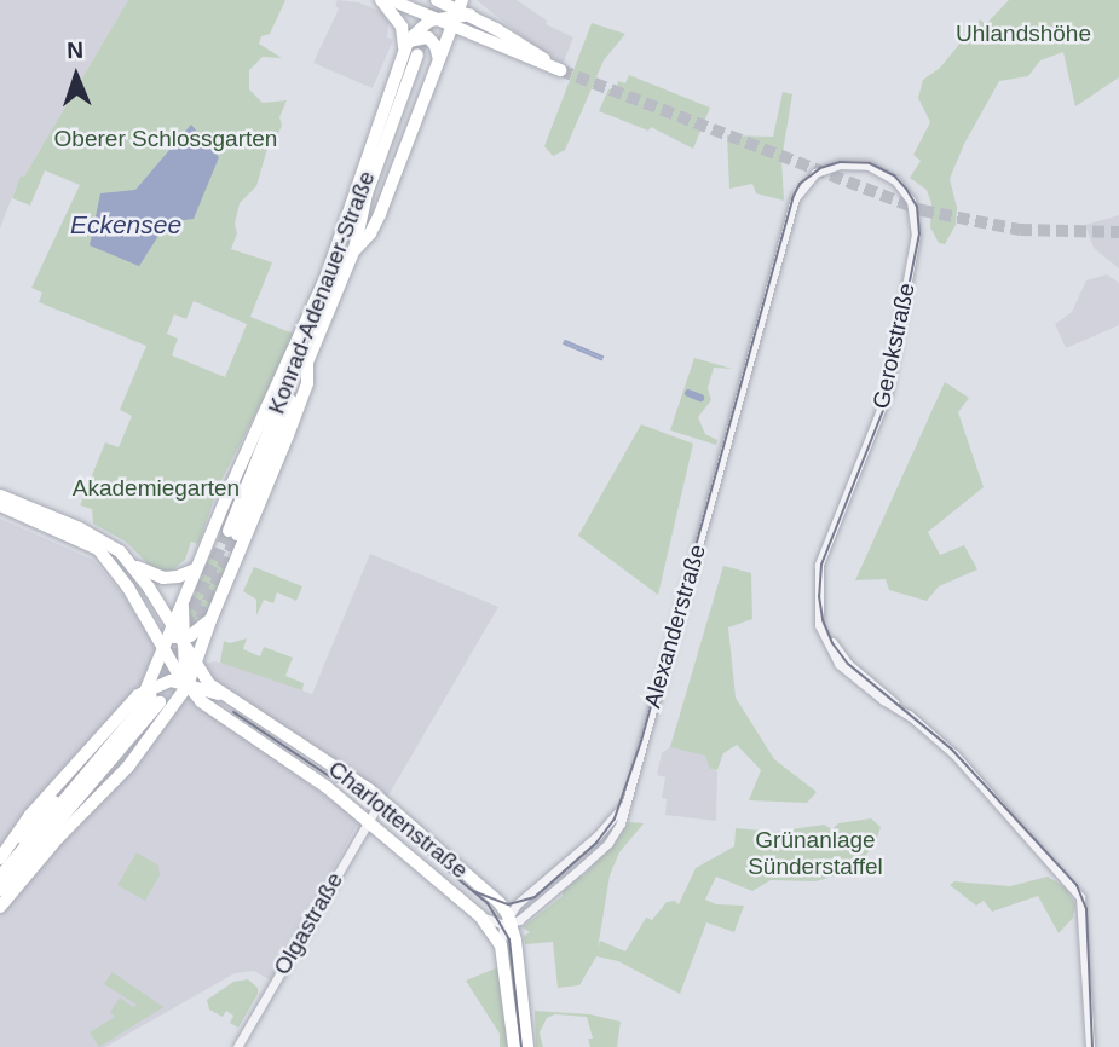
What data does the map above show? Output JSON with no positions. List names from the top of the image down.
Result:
{
  "streets": {
    "main road": ["Konrad-Adenauer-Straße", "Charlottenstraße"],
    "street": ["Gerokstraße", "Alexanderstraße", "Olgastraße"]
  },
  "crossings": [
    ["Gerokstraße", "Alexanderstraße"],
    ["Alexanderstraße", "Charlottenstraße"],
    ["Charlottenstraße", "Olgastraße"]
  ],
  "water": ["Eckensee"],
  "parks": [
    "Uhlandshöhe",
    "Oberer Schlossgarten",
    "Akademiegarten",
    "Grünanlage Sünderstaffel"
  ],
  "north": "top"
}
